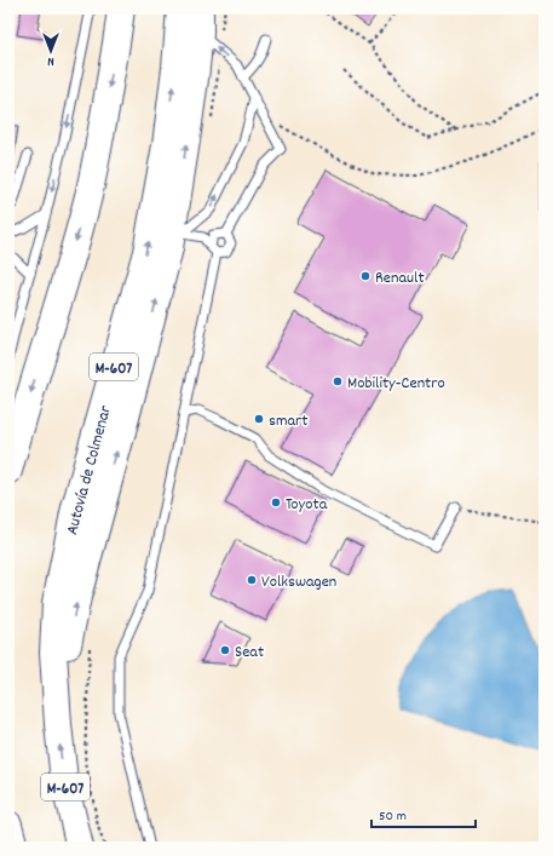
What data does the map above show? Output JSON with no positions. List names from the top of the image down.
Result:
{
  "streets": {
    "highway": ["M-607", "Autovía de Colmenar"]
  },
  "places": [
    "Renault",
    "Mobility-Centro",
    "smart",
    "Toyota",
    "Volkswagen",
    "Seat"
  ],
  "scale_bar": "50 m",
  "north": "bottom"
}
